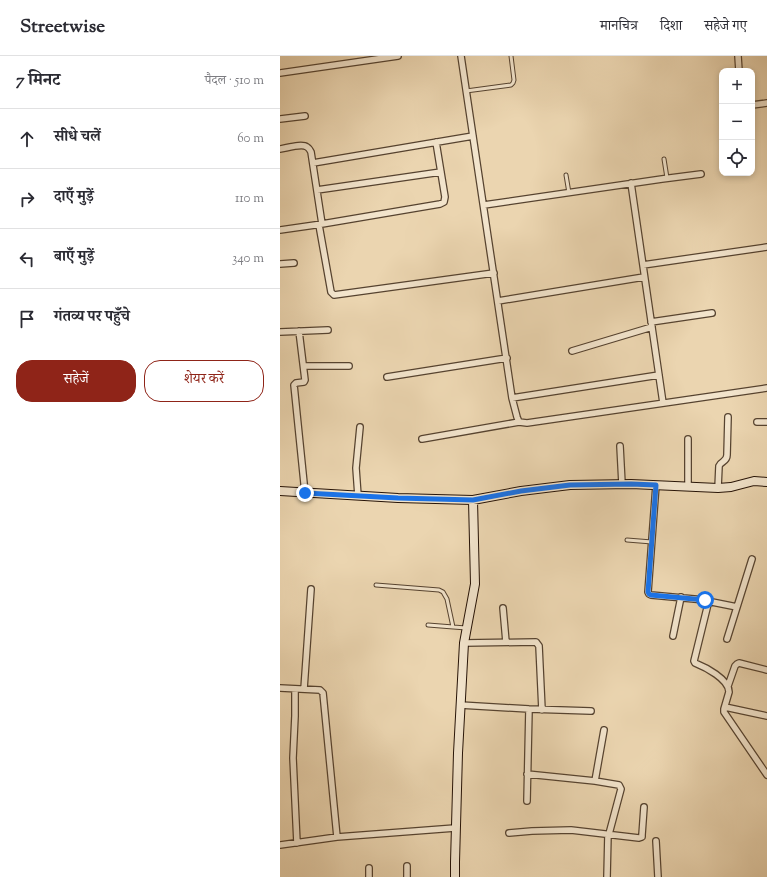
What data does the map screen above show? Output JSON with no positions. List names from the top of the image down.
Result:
{
  "page": {
    "header": "Streetwise",
    "nav": ["मानचित्र", "दिशा", "सहेजे गए"],
    "heading": ["7 मिनट", "पैदल · 510 m"],
    "map_buttons": ["+", "−"],
    "list": [
      ["सीधे चलें", "60 m"],
      ["दाएँ मुड़ें", "110 m"],
      ["बाएँ मुड़ें", "340 m"],
      "गंतव्य पर पहुँचे"
    ],
    "buttons": ["सहेजें", "शेयर करें"]
  }
}
